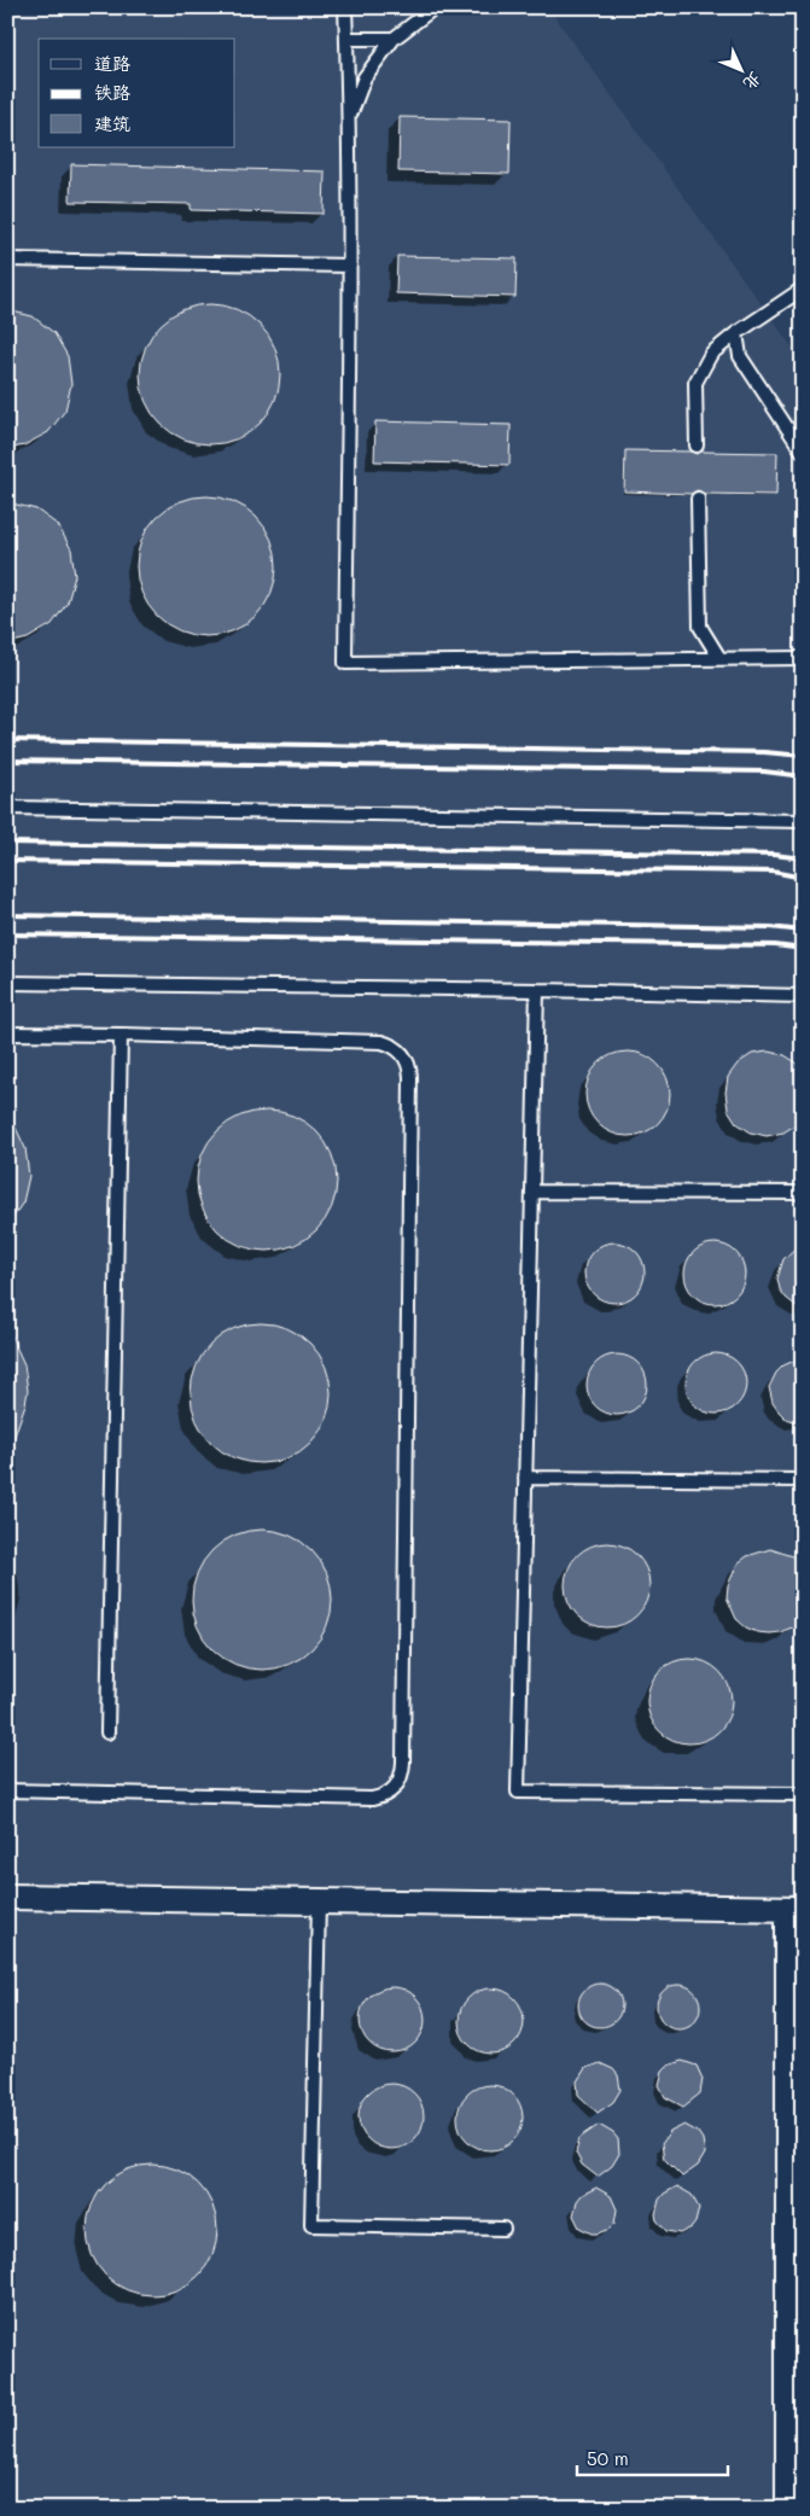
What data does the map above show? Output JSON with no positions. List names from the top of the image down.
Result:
{
  "legend": ["道路", "铁路", "建筑"],
  "scale_bar": "50 m",
  "north": "bottom right"
}
